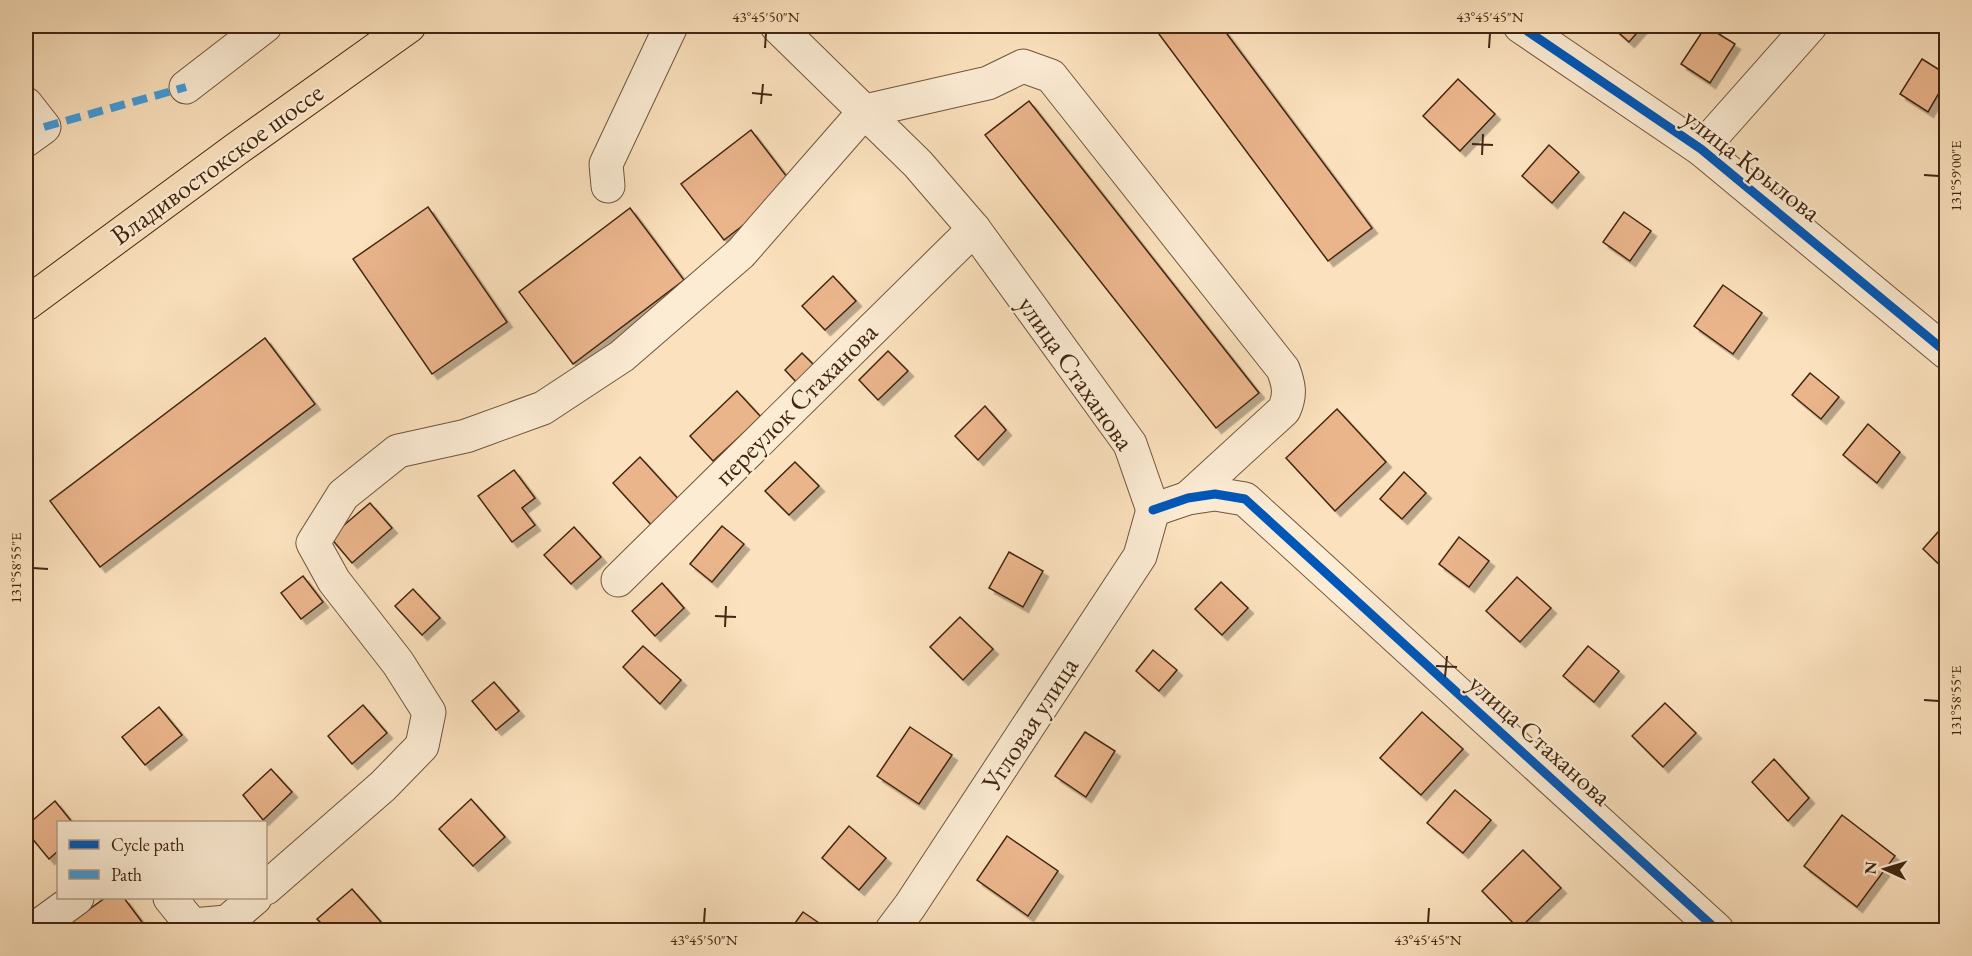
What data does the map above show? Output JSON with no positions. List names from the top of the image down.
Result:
{
  "streets": {
    "highway": ["Владивостокское шоссе"],
    "street": [
      "улица Крылова",
      "улица Стаханова",
      "переулок Стаханова",
      "Угловая улица"
    ]
  },
  "crossings": [
    ["улица Стаханова", "переулок Стаханова"],
    ["улица Стаханова", "Угловая улица"]
  ],
  "legend": ["Cycle path", "Path"],
  "north": "left",
  "coordinates": [
    "43°45'50\"N",
    "43°45'45\"N",
    "131°59'00\"E",
    "131°58'55\"E"
  ]
}
